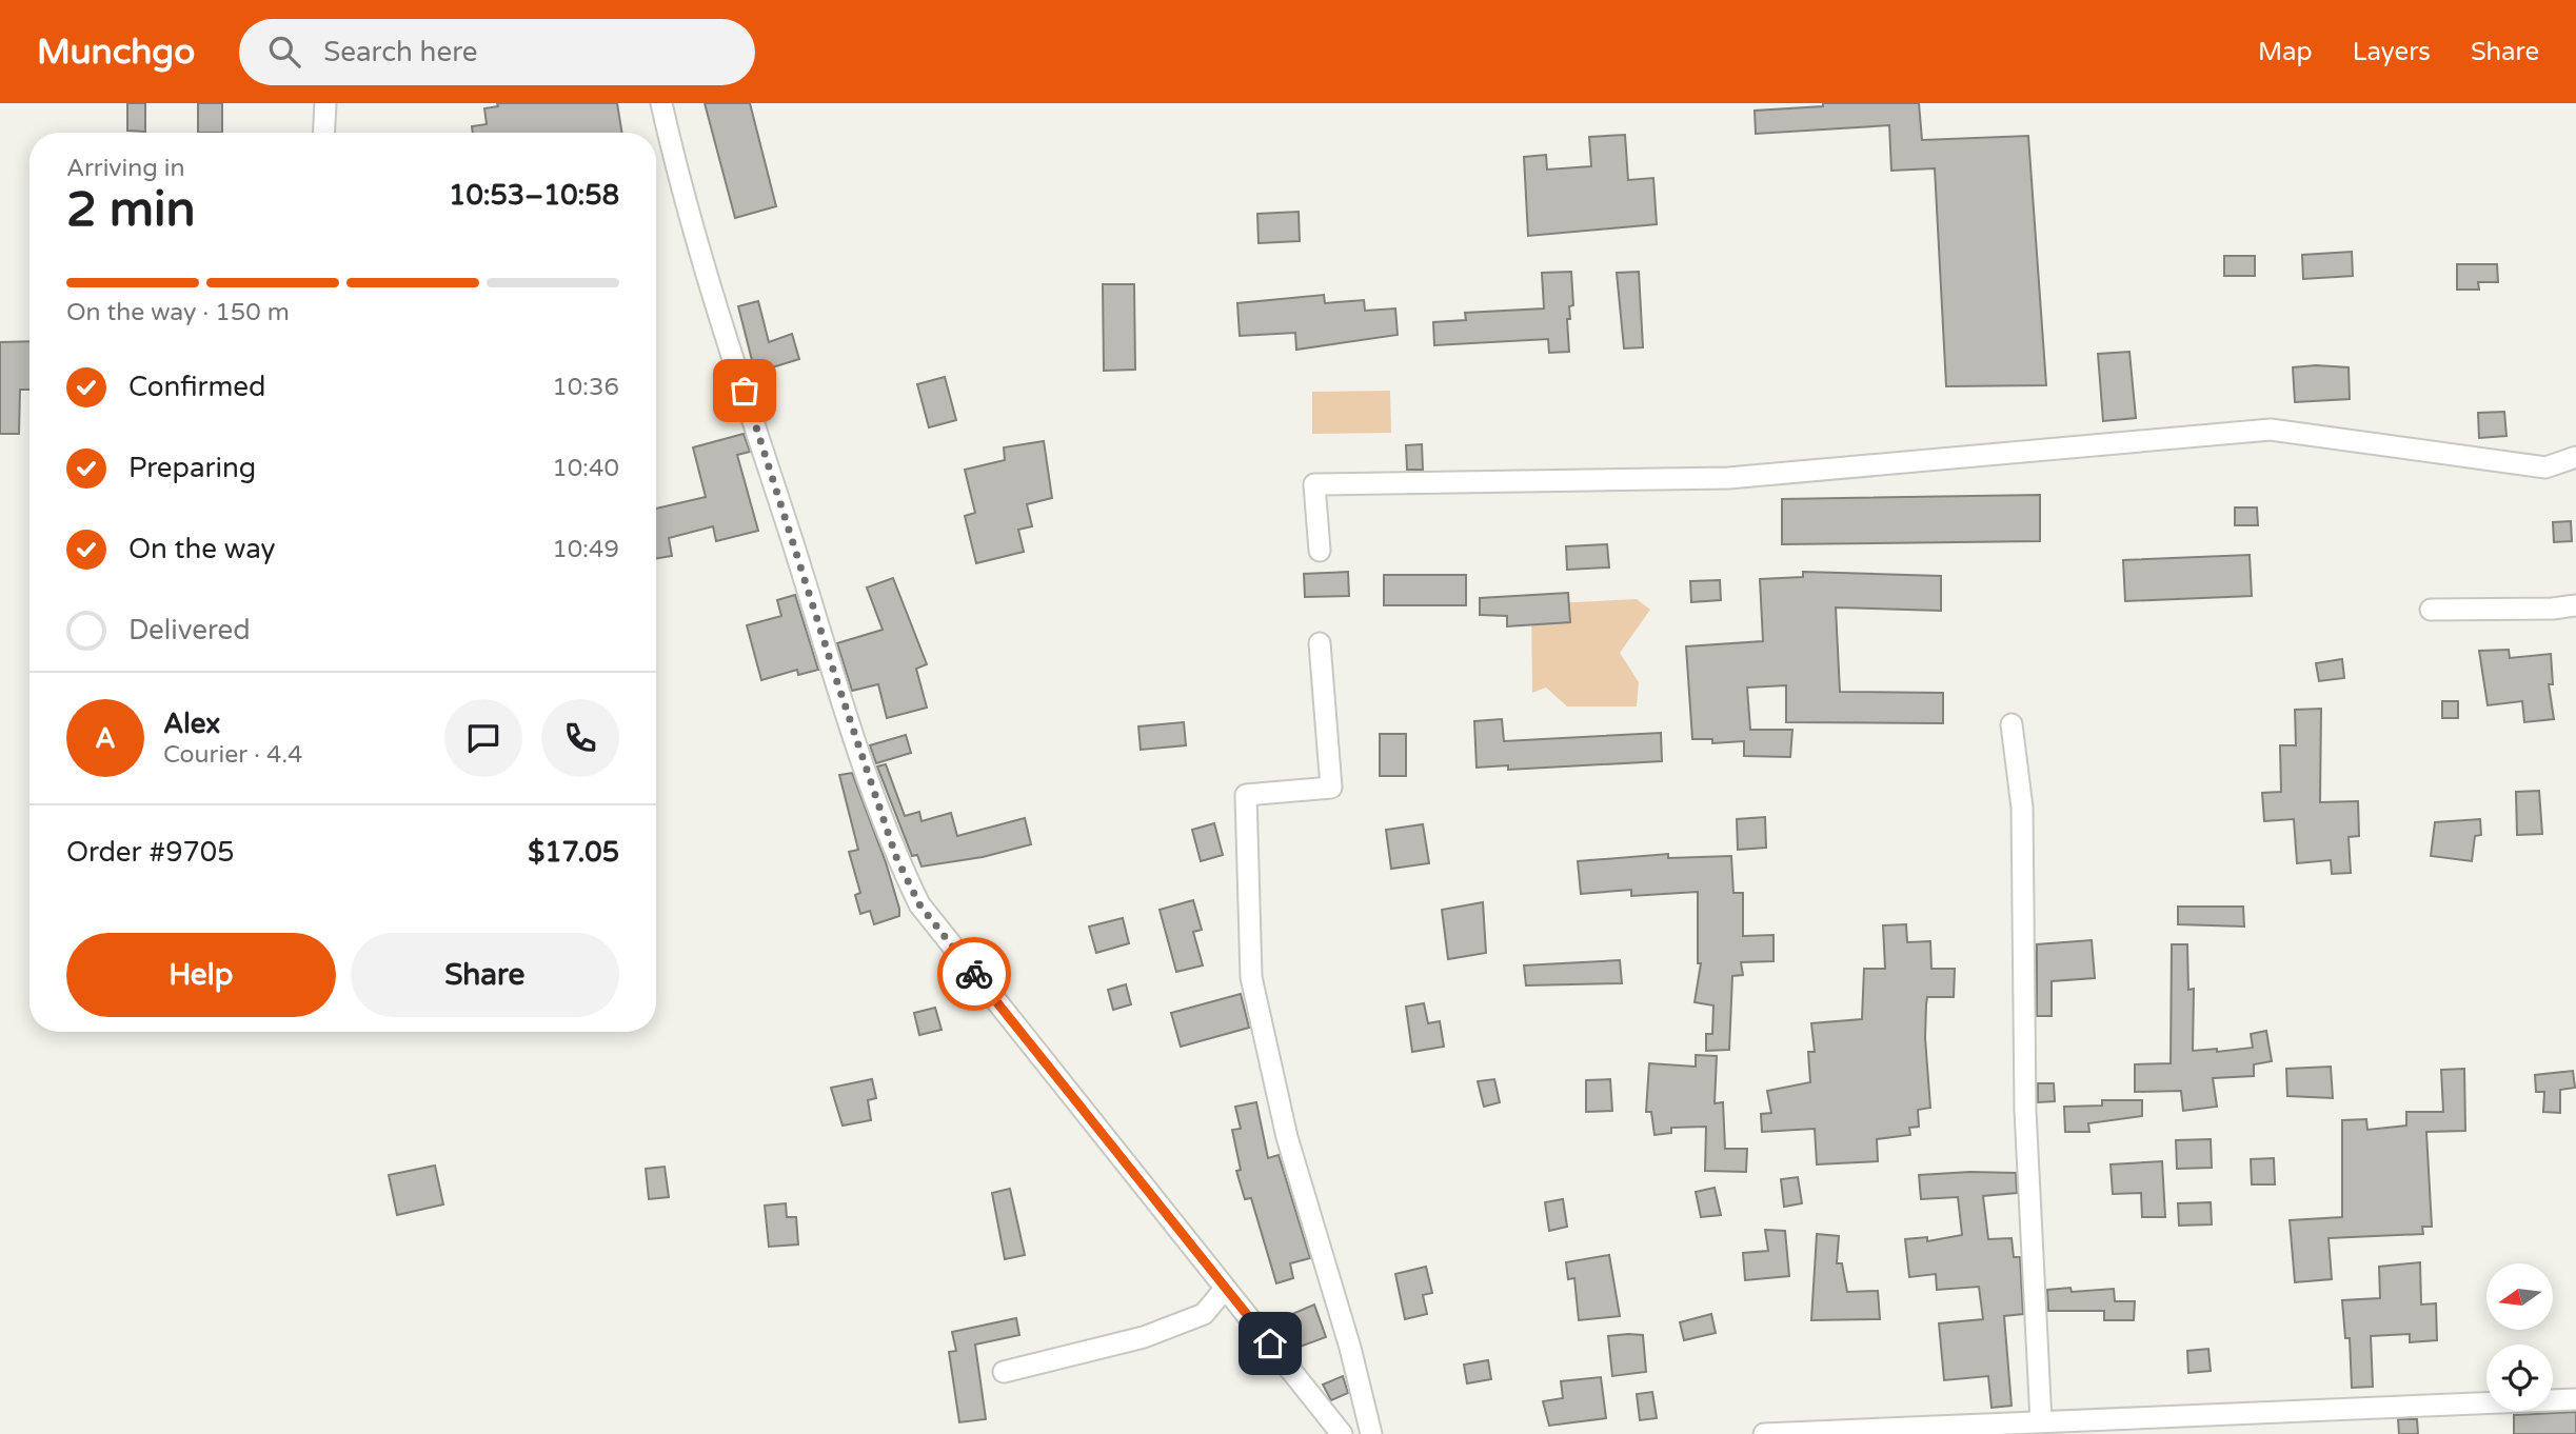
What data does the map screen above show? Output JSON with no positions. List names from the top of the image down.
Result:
{
  "north": "left",
  "page": {
    "header": "Munchgo",
    "search": "Search here",
    "nav": ["Map", "Layers", "Share"],
    "heading": ["2 min", "Arriving in", "10:53–10:58"],
    "panel": [
      "Alex",
      "Courier · 4.4",
      "Order #9705",
      "$17.05"
    ],
    "bar": "On the way · 150 m",
    "list": [
      ["Confirmed", "10:36"],
      ["Preparing", "10:40"],
      ["On the way", "10:49"],
      "Delivered"
    ],
    "round": "A",
    "buttons": ["Help", "Share"]
  }
}
